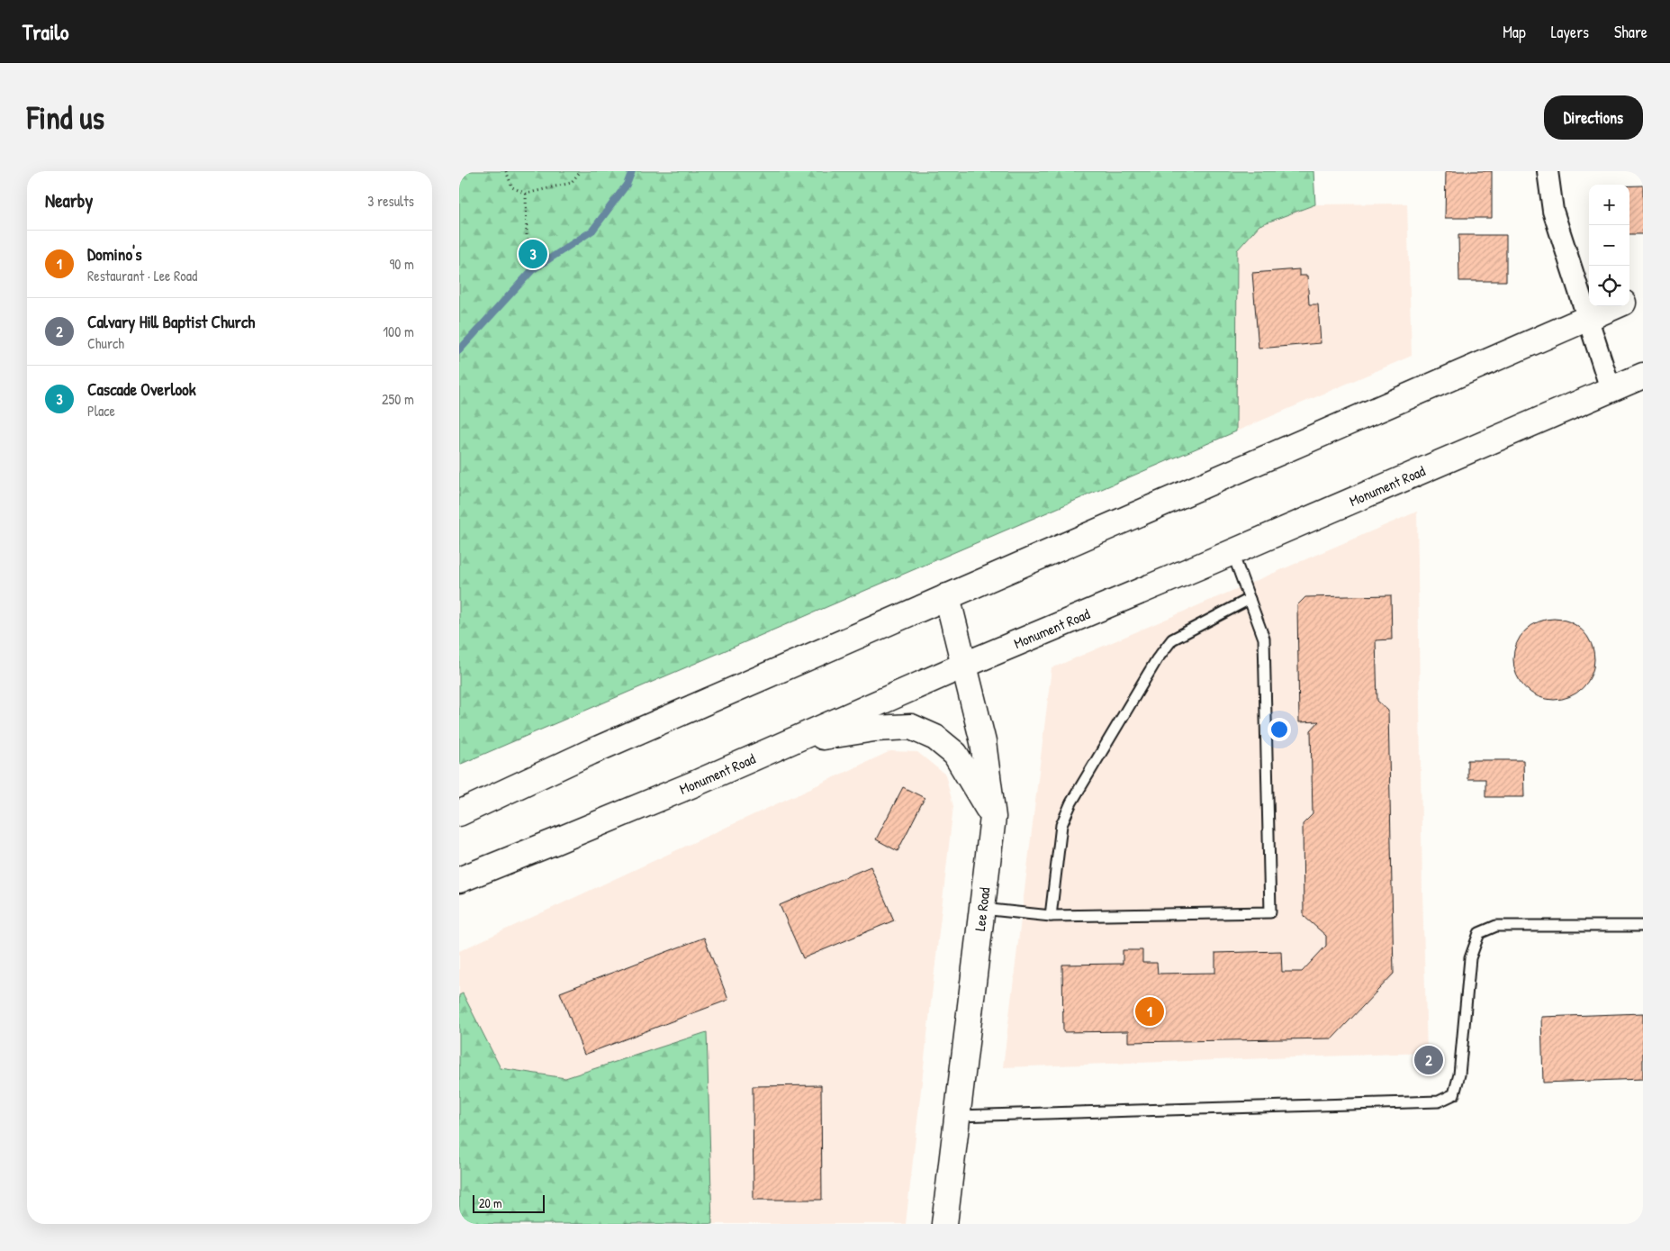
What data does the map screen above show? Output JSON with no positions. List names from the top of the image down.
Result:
{
  "streets": {
    "main road": ["Monument Road", "Lee Road"]
  },
  "crossings": [
    ["Monument Road", "Lee Road"]
  ],
  "scale_bar": "20 m",
  "page": {
    "header": "Trailo",
    "nav": ["Map", "Layers", "Share"],
    "buttons": "Directions",
    "title": "Find us",
    "heading": ["Nearby", "3 results"],
    "map_buttons": ["+", "−"],
    "list": [
      {
        "mark": "1",
        "name": "Domino's",
        "note": "Restaurant · Lee Road",
        "value": "90 m"
      },
      {
        "mark": "2",
        "name": "Calvary Hill Baptist Church",
        "note": "Church",
        "value": "100 m"
      },
      {
        "mark": "3",
        "name": "Cascade Overlook",
        "note": "Place",
        "value": "250 m"
      }
    ],
    "pins": ["3", "1", "2"],
    "scale": "20 m"
  }
}
